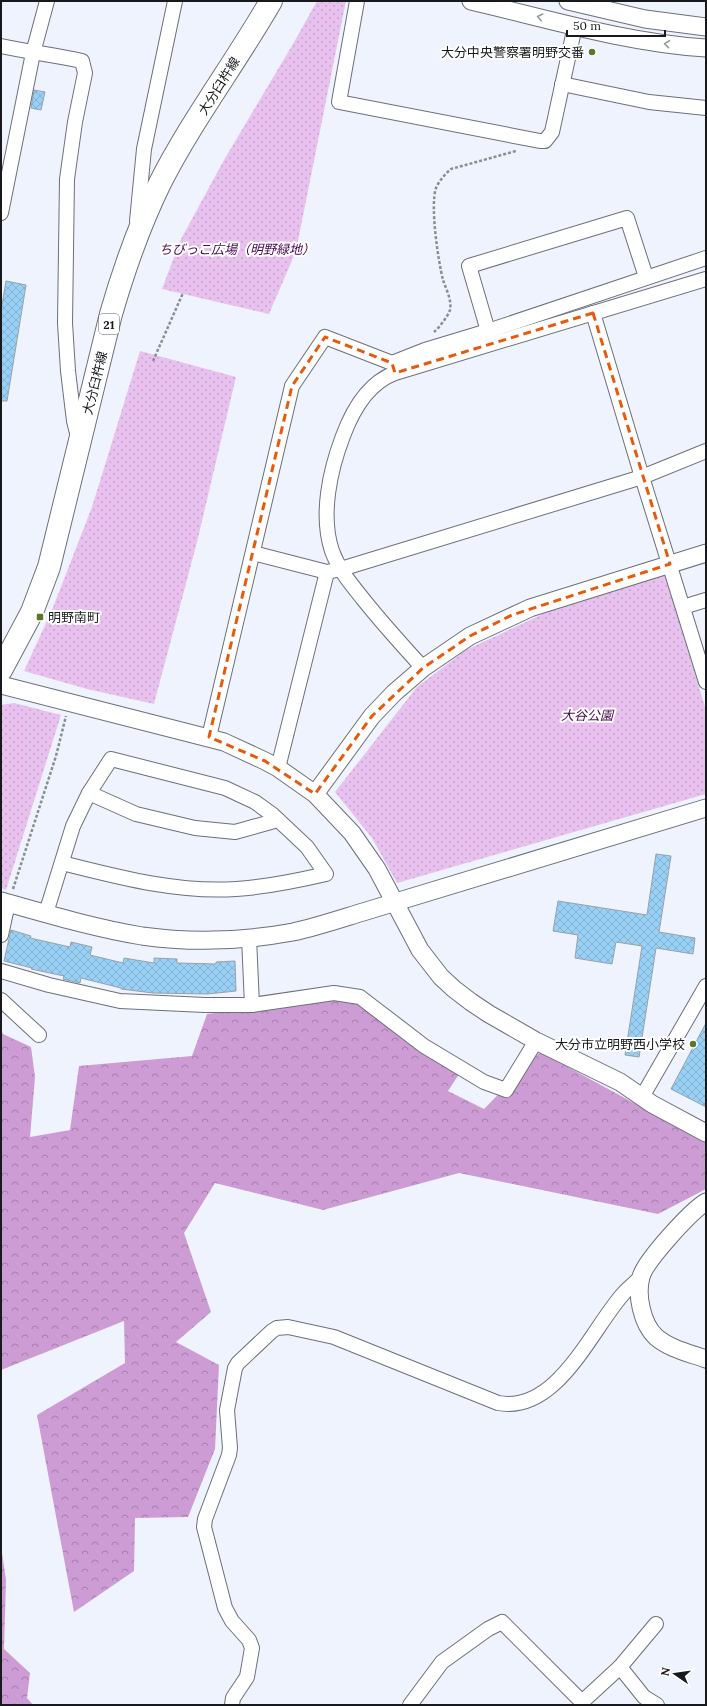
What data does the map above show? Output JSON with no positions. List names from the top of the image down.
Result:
{
  "streets": {
    "main road": ["大分臼杵線", "21"]
  },
  "parks": ["ちびっこ広場（明野緑地）", "大谷公園"],
  "places": {
    "other": ["大分中央警察署明野交番", "大分市立明野西小学校"],
    "transit": ["明野南町"]
  },
  "scale_bar": "50 m",
  "north": "left"
}
